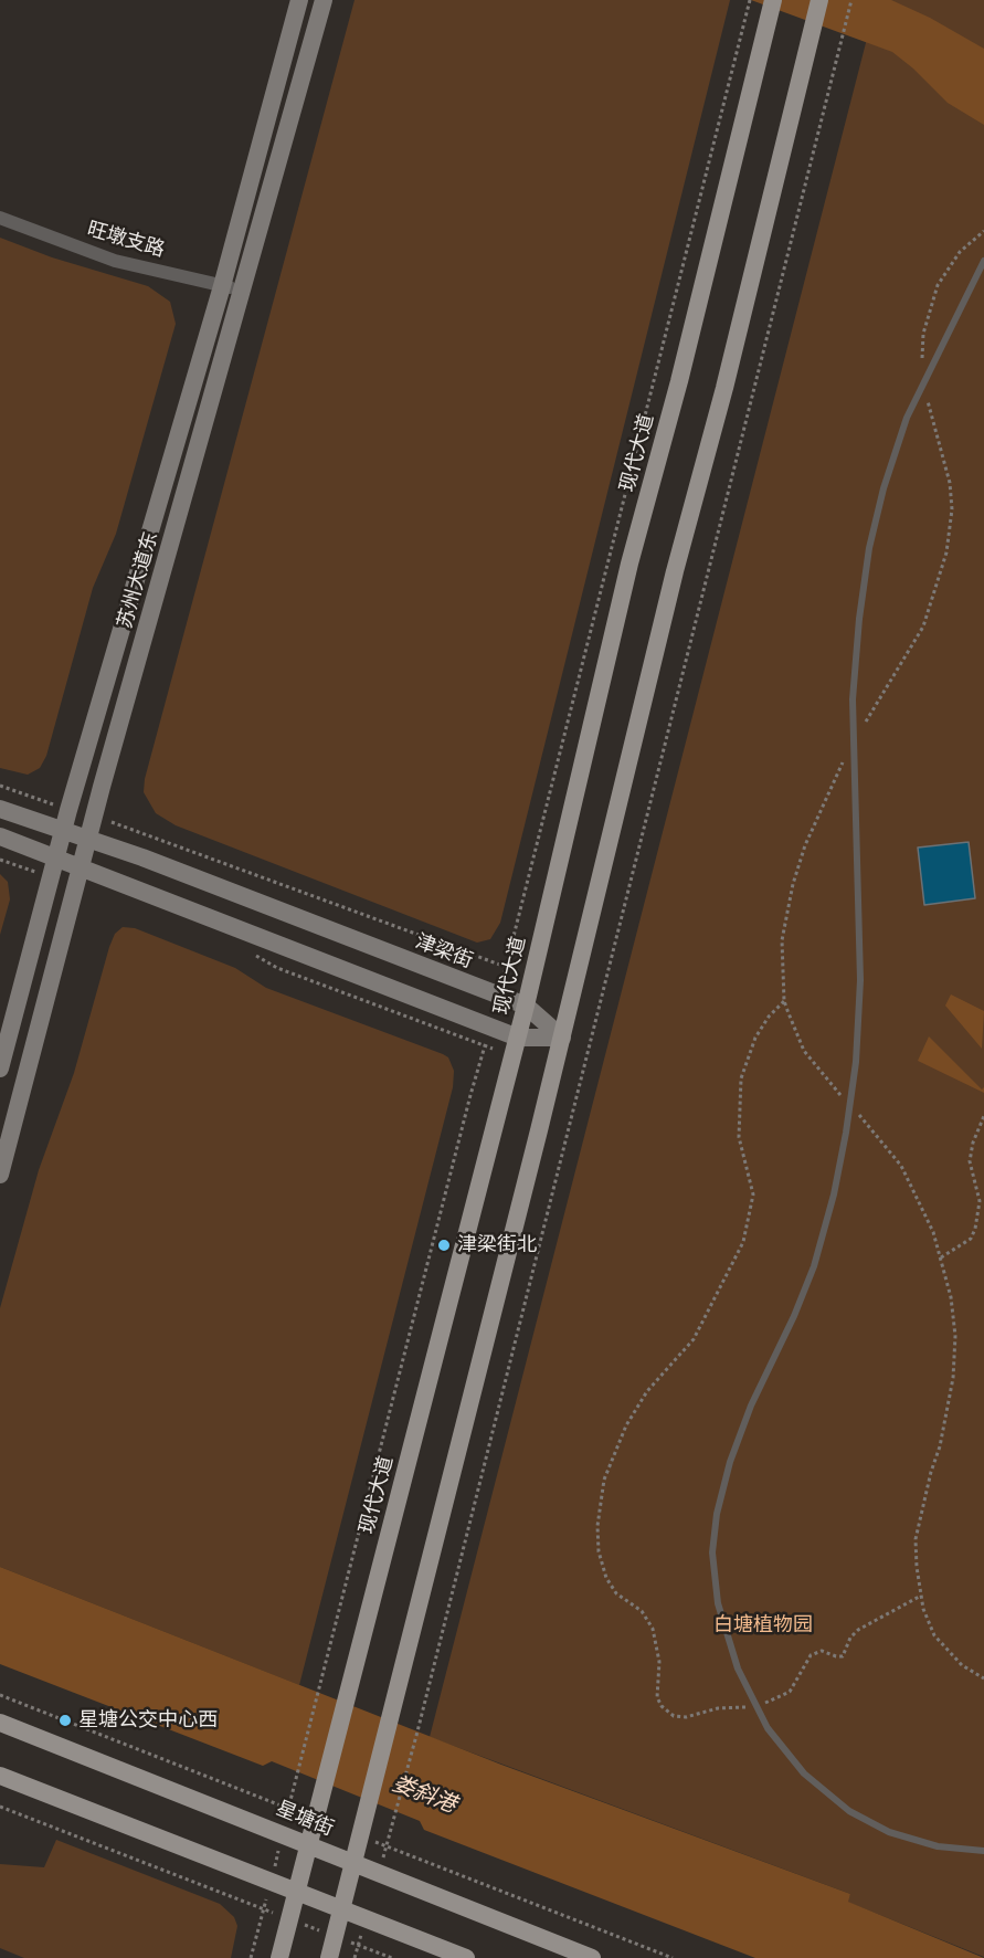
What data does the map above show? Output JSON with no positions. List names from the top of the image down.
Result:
{
  "streets": {
    "main road": [
      "现代大道",
      "苏州大道东",
      "津梁街",
      "星塘街"
    ],
    "street": ["旺墩支路"]
  },
  "crossings": [
    ["旺墩支路", "苏州大道东"],
    ["现代大道", "津梁街"],
    ["现代大道", "星塘街"],
    ["苏州大道东", "津梁街"]
  ],
  "water": ["娄斜港"],
  "parks": ["白塘植物园"],
  "places": ["津梁街北", "星塘公交中心西"]
}
